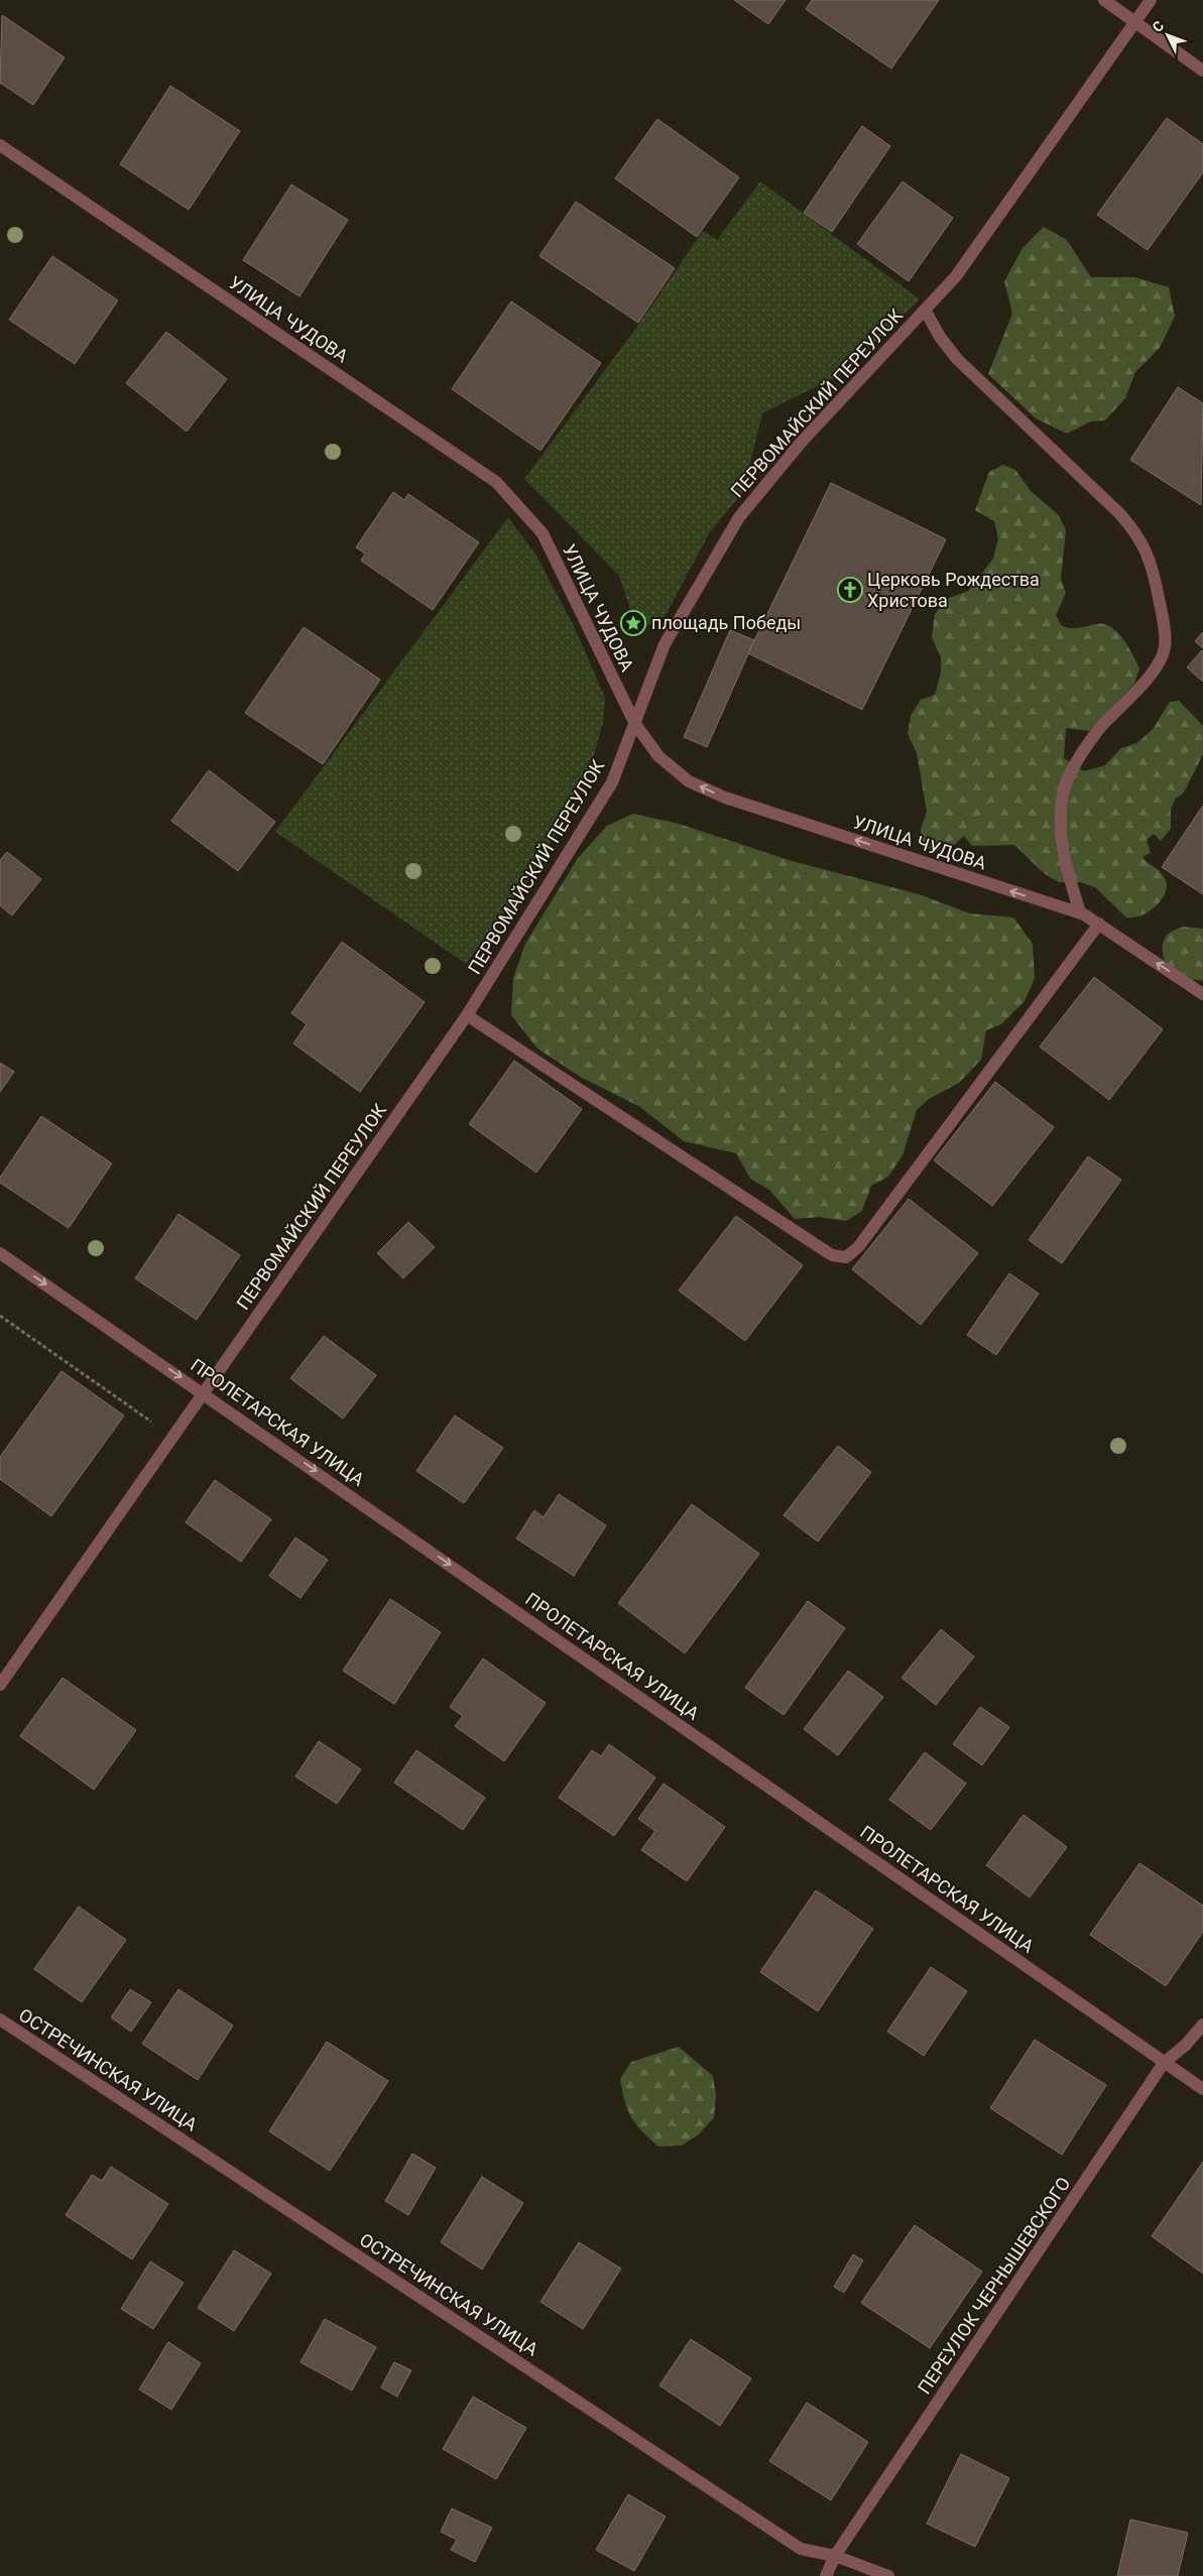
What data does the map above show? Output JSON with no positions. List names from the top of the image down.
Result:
{
  "streets": {
    "street": [
      "УЛИЦА ЧУДОВА",
      "ПЕРВОМАЙСКИЙ ПЕРЕУЛОК",
      "ПРОЛЕТАРСКАЯ УЛИЦА",
      "ОСТРЕЧИНСКАЯ УЛИЦА",
      "ПЕРЕУЛОК ЧЕРНЫШЕВСКОГО"
    ]
  },
  "crossings": [
    ["УЛИЦА ЧУДОВА", "ПЕРВОМАЙСКИЙ ПЕРЕУЛОК"],
    ["ПЕРВОМАЙСКИЙ ПЕРЕУЛОК", "ПРОЛЕТАРСКАЯ УЛИЦА"],
    ["ПРОЛЕТАРСКАЯ УЛИЦА", "ПЕРЕУЛОК ЧЕРНЫШЕВСКОГО"],
    ["ОСТРЕЧИНСКАЯ УЛИЦА", "ПЕРЕУЛОК ЧЕРНЫШЕВСКОГО"]
  ],
  "one_way": ["УЛИЦА ЧУДОВА", "ПРОЛЕТАРСКАЯ УЛИЦА"],
  "places": {
    "church": ["Церковь Рождества Христова"],
    "place": ["площадь Победы"]
  },
  "north": "top left"
}
